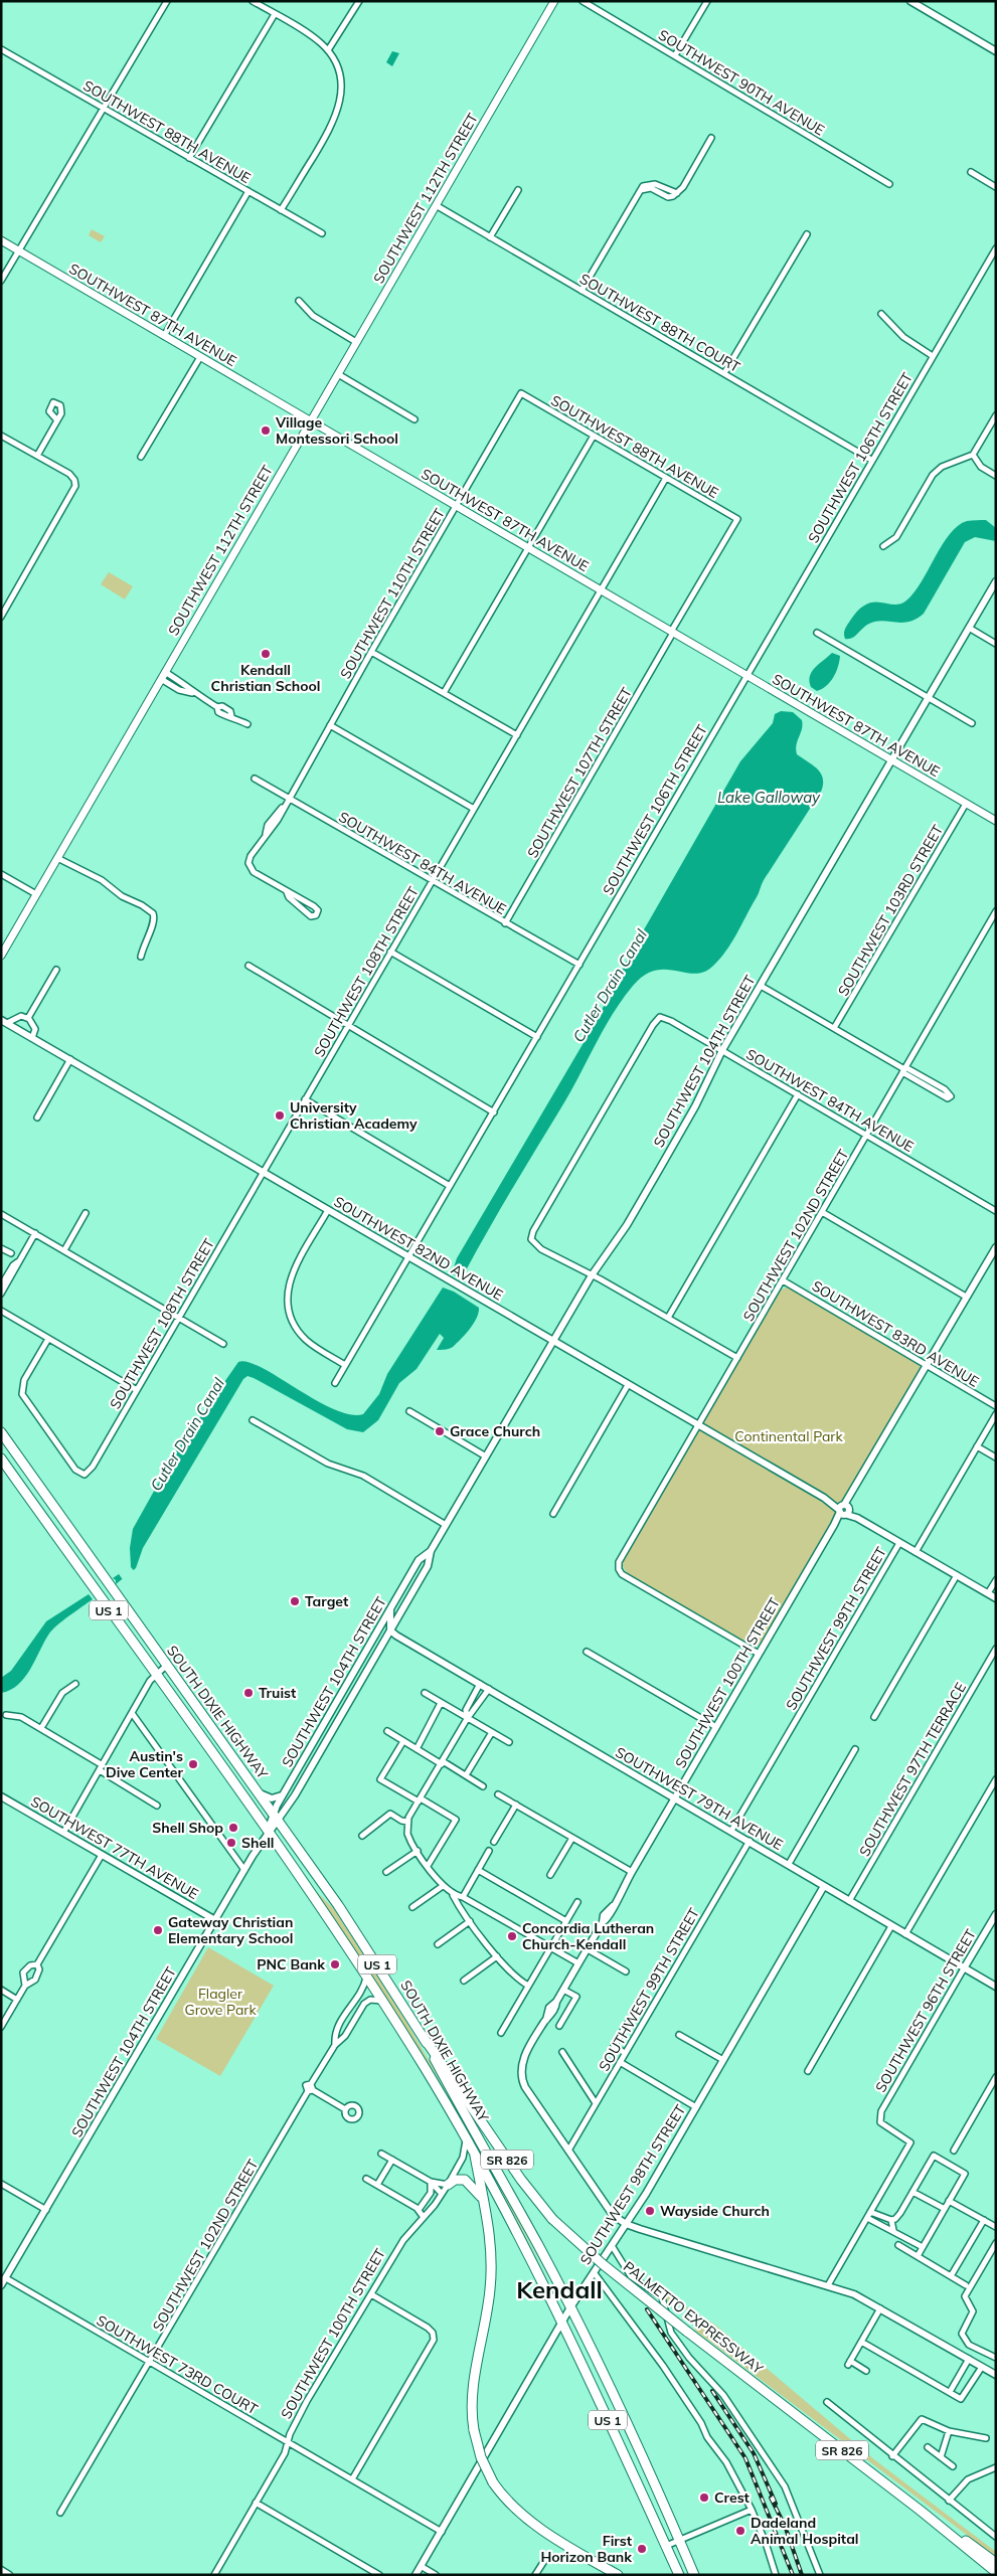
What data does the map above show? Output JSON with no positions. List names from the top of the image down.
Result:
{
  "streets": {
    "highway": [
      "US 1",
      "SOUTH DIXIE HIGHWAY",
      "SR 826",
      "PALMETTO EXPRESSWAY"
    ],
    "main road": ["SOUTHWEST 112TH STREET", "SOUTHWEST 87TH AVENUE"],
    "street": [
      "SOUTHWEST 90TH AVENUE",
      "SOUTHWEST 88TH AVENUE",
      "SOUTHWEST 88TH COURT",
      "SOUTHWEST 106TH STREET",
      "SOUTHWEST 110TH STREET",
      "SOUTHWEST 107TH STREET",
      "SOUTHWEST 84TH AVENUE",
      "SOUTHWEST 103RD STREET",
      "SOUTHWEST 108TH STREET",
      "SOUTHWEST 104TH STREET",
      "SOUTHWEST 102ND STREET",
      "SOUTHWEST 82ND AVENUE",
      "SOUTHWEST 83RD AVENUE",
      "SOUTHWEST 99TH STREET",
      "SOUTHWEST 100TH STREET",
      "SOUTHWEST 97TH TERRACE",
      "SOUTHWEST 79TH AVENUE",
      "SOUTHWEST 77TH AVENUE",
      "SOUTHWEST 96TH STREET",
      "SOUTHWEST 98TH STREET",
      "SOUTHWEST 73RD COURT"
    ]
  },
  "crossings": [
    ["SOUTHWEST 88TH AVENUE", "SOUTHWEST 110TH STREET"],
    ["SOUTHWEST 88TH AVENUE", "SOUTHWEST 107TH STREET"],
    ["SOUTHWEST 88TH AVENUE", "SOUTHWEST 108TH STREET"],
    ["SOUTHWEST 112TH STREET", "SOUTHWEST 87TH AVENUE"],
    ["SOUTHWEST 112TH STREET", "SOUTHWEST 88TH COURT"],
    ["SOUTHWEST 87TH AVENUE", "SOUTHWEST 106TH STREET"],
    ["SOUTHWEST 87TH AVENUE", "SOUTHWEST 110TH STREET"],
    ["SOUTHWEST 87TH AVENUE", "SOUTHWEST 107TH STREET"],
    ["SOUTHWEST 87TH AVENUE", "SOUTHWEST 103RD STREET"],
    ["SOUTHWEST 87TH AVENUE", "SOUTHWEST 108TH STREET"],
    ["SOUTHWEST 87TH AVENUE", "SOUTHWEST 104TH STREET"],
    ["SOUTHWEST 88TH COURT", "SOUTHWEST 106TH STREET"],
    ["SOUTHWEST 106TH STREET", "SOUTHWEST 84TH AVENUE"],
    ["SOUTHWEST 106TH STREET", "SOUTHWEST 82ND AVENUE"],
    ["SOUTHWEST 110TH STREET", "SOUTHWEST 84TH AVENUE"],
    ["SOUTHWEST 107TH STREET", "SOUTHWEST 84TH AVENUE"],
    ["SOUTHWEST 84TH AVENUE", "SOUTHWEST 108TH STREET"],
    ["SOUTHWEST 84TH AVENUE", "SOUTHWEST 104TH STREET"],
    ["SOUTHWEST 84TH AVENUE", "SOUTHWEST 102ND STREET"],
    ["SOUTHWEST 108TH STREET", "SOUTHWEST 82ND AVENUE"],
    ["SOUTHWEST 104TH STREET", "SOUTHWEST 82ND AVENUE"],
    ["SOUTHWEST 104TH STREET", "SOUTH DIXIE HIGHWAY"],
    ["SOUTHWEST 104TH STREET", "SOUTHWEST 79TH AVENUE"],
    ["SOUTHWEST 104TH STREET", "SOUTHWEST 77TH AVENUE"],
    ["SOUTHWEST 104TH STREET", "SOUTHWEST 73RD COURT"],
    ["SOUTHWEST 102ND STREET", "SOUTHWEST 82ND AVENUE"],
    ["SOUTHWEST 102ND STREET", "SOUTHWEST 83RD AVENUE"],
    ["SOUTHWEST 102ND STREET", "SOUTHWEST 100TH STREET"],
    ["SOUTHWEST 102ND STREET", "SOUTH DIXIE HIGHWAY"],
    ["SOUTHWEST 102ND STREET", "SOUTHWEST 73RD COURT"],
    ["SOUTHWEST 82ND AVENUE", "SOUTHWEST 99TH STREET"],
    ["SOUTHWEST 82ND AVENUE", "SOUTHWEST 100TH STREET"],
    ["SOUTHWEST 83RD AVENUE", "SOUTHWEST 100TH STREET"],
    ["SOUTHWEST 99TH STREET", "SOUTHWEST 100TH STREET"],
    ["SOUTHWEST 99TH STREET", "SOUTHWEST 79TH AVENUE"],
    ["SOUTHWEST 100TH STREET", "SOUTH DIXIE HIGHWAY"],
    ["SOUTHWEST 100TH STREET", "SOUTHWEST 79TH AVENUE"],
    ["SOUTHWEST 100TH STREET", "SOUTHWEST 73RD COURT"],
    ["SOUTH DIXIE HIGHWAY", "SR 826"],
    ["SOUTH DIXIE HIGHWAY", "SOUTHWEST 98TH STREET"],
    ["SOUTH DIXIE HIGHWAY", "PALMETTO EXPRESSWAY"],
    ["SOUTHWEST 97TH TERRACE", "SOUTHWEST 79TH AVENUE"],
    ["SOUTHWEST 79TH AVENUE", "SOUTHWEST 96TH STREET"],
    ["SOUTHWEST 79TH AVENUE", "SOUTHWEST 98TH STREET"],
    ["SOUTHWEST 98TH STREET", "SOUTHWEST 73RD COURT"]
  ],
  "districts": ["Kendall"],
  "water": ["Lake Galloway", "Cutler Drain Canal"],
  "parks": ["Continental Park", "Flagler Grove Park"],
  "places": [
    "Village Montessori School",
    "Kendall Christian School",
    "University Christian Academy",
    "Grace Church",
    "Target",
    "Truist",
    "Austin's Dive Center",
    "Shell Shop",
    "Shell",
    "Gateway Christian Elementary School",
    "Concordia Lutheran Church-Kendall",
    "PNC Bank",
    "Wayside Church",
    "Crest",
    "Dadeland Animal Hospital",
    "First Horizon Bank"
  ]
}
